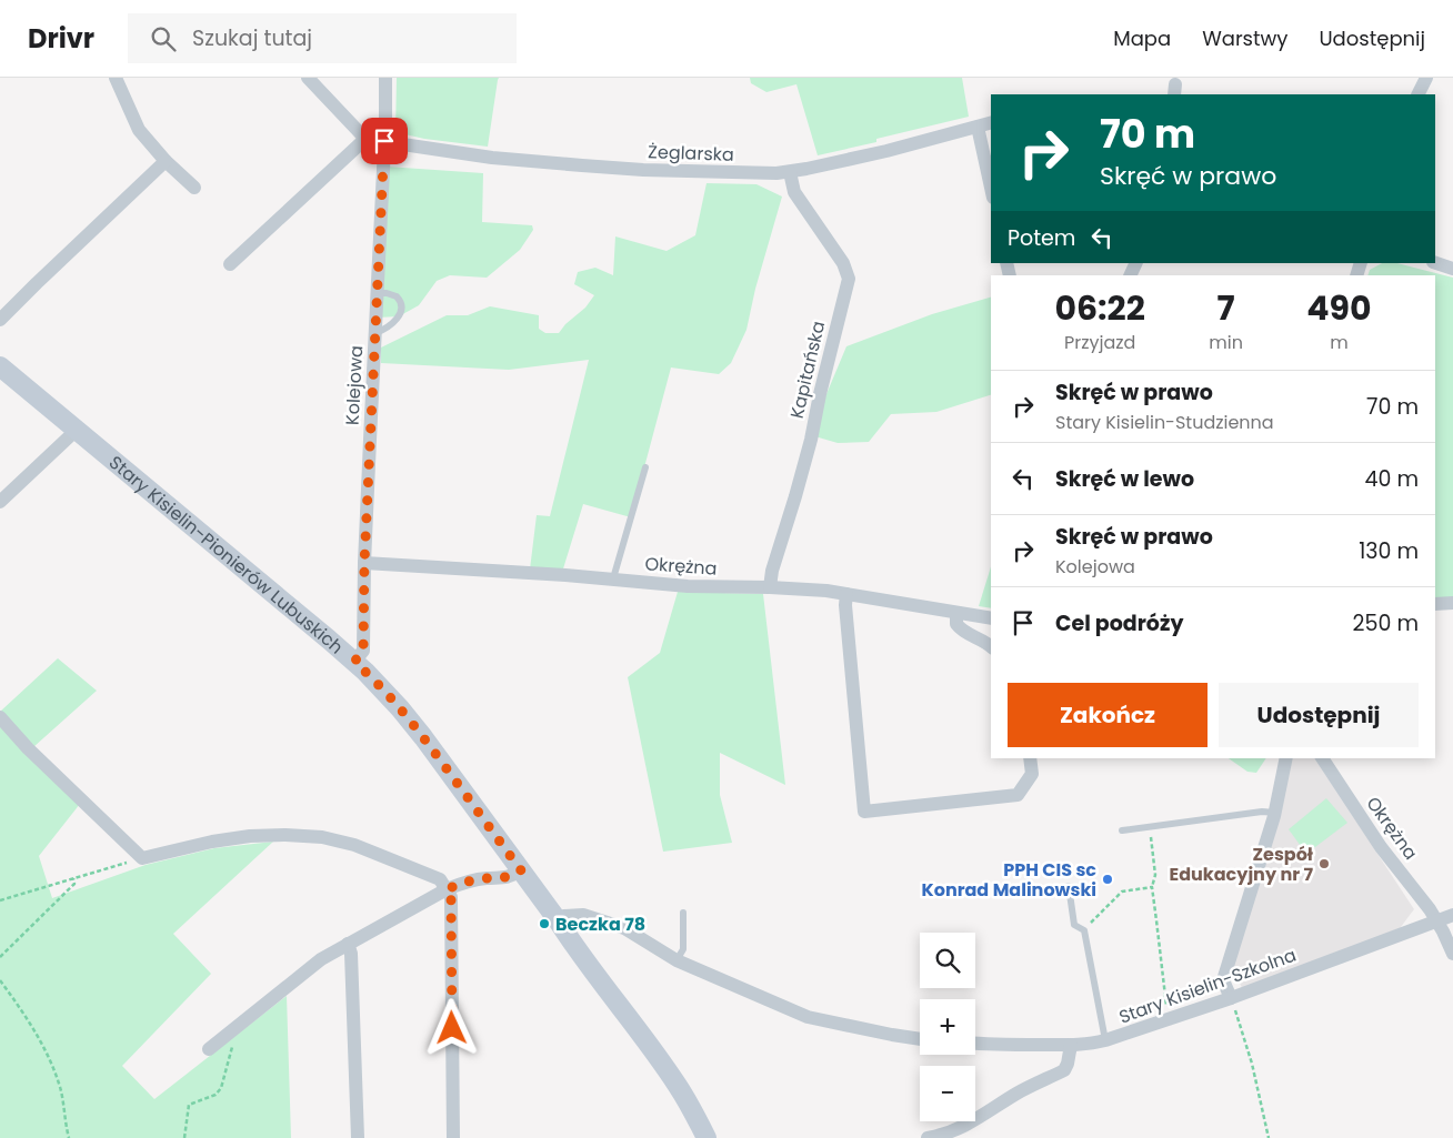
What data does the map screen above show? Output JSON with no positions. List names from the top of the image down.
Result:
{
  "streets": {
    "street": [
      "Żeglarska",
      "Kapitańska",
      "Kolejowa",
      "Stary Kisielin-Pionierów Lubuskich",
      "Okrężna",
      "Stary Kisielin-Szkolna"
    ]
  },
  "crossings": [
    ["Żeglarska", "Kapitańska"],
    ["Żeglarska", "Kolejowa"],
    ["Kapitańska", "Okrężna"],
    ["Kolejowa", "Stary Kisielin-Pionierów Lubuskich"],
    ["Kolejowa", "Okrężna"],
    ["Okrężna", "Stary Kisielin-Szkolna"]
  ],
  "places": ["Zespół Edukacyjny nr 7", "PPH CIS sc Konrad Malinowski", "Beczka 78"],
  "page": {
    "header": "Drivr",
    "search": "Szukaj tutaj",
    "nav": ["Mapa", "Warstwy", "Udostępnij"],
    "turn": ["70 m", "Skręć w prawo"],
    "then": "Potem",
    "eta": [
      "06:22",
      "Przyjazd",
      "7",
      "min",
      "490",
      "m"
    ],
    "list": [
      {
        "name": "Skręć w prawo",
        "note": "Stary Kisielin-Studzienna",
        "value": "70 m"
      },
      {
        "name": "Skręć w lewo",
        "value": "40 m"
      },
      {
        "name": "Skręć w prawo",
        "note": "Kolejowa",
        "value": "130 m"
      },
      {
        "name": "Cel podróży",
        "value": "250 m"
      }
    ],
    "buttons": ["Zakończ", "Udostępnij"],
    "map_buttons": ["+", "−"]
  }
}
